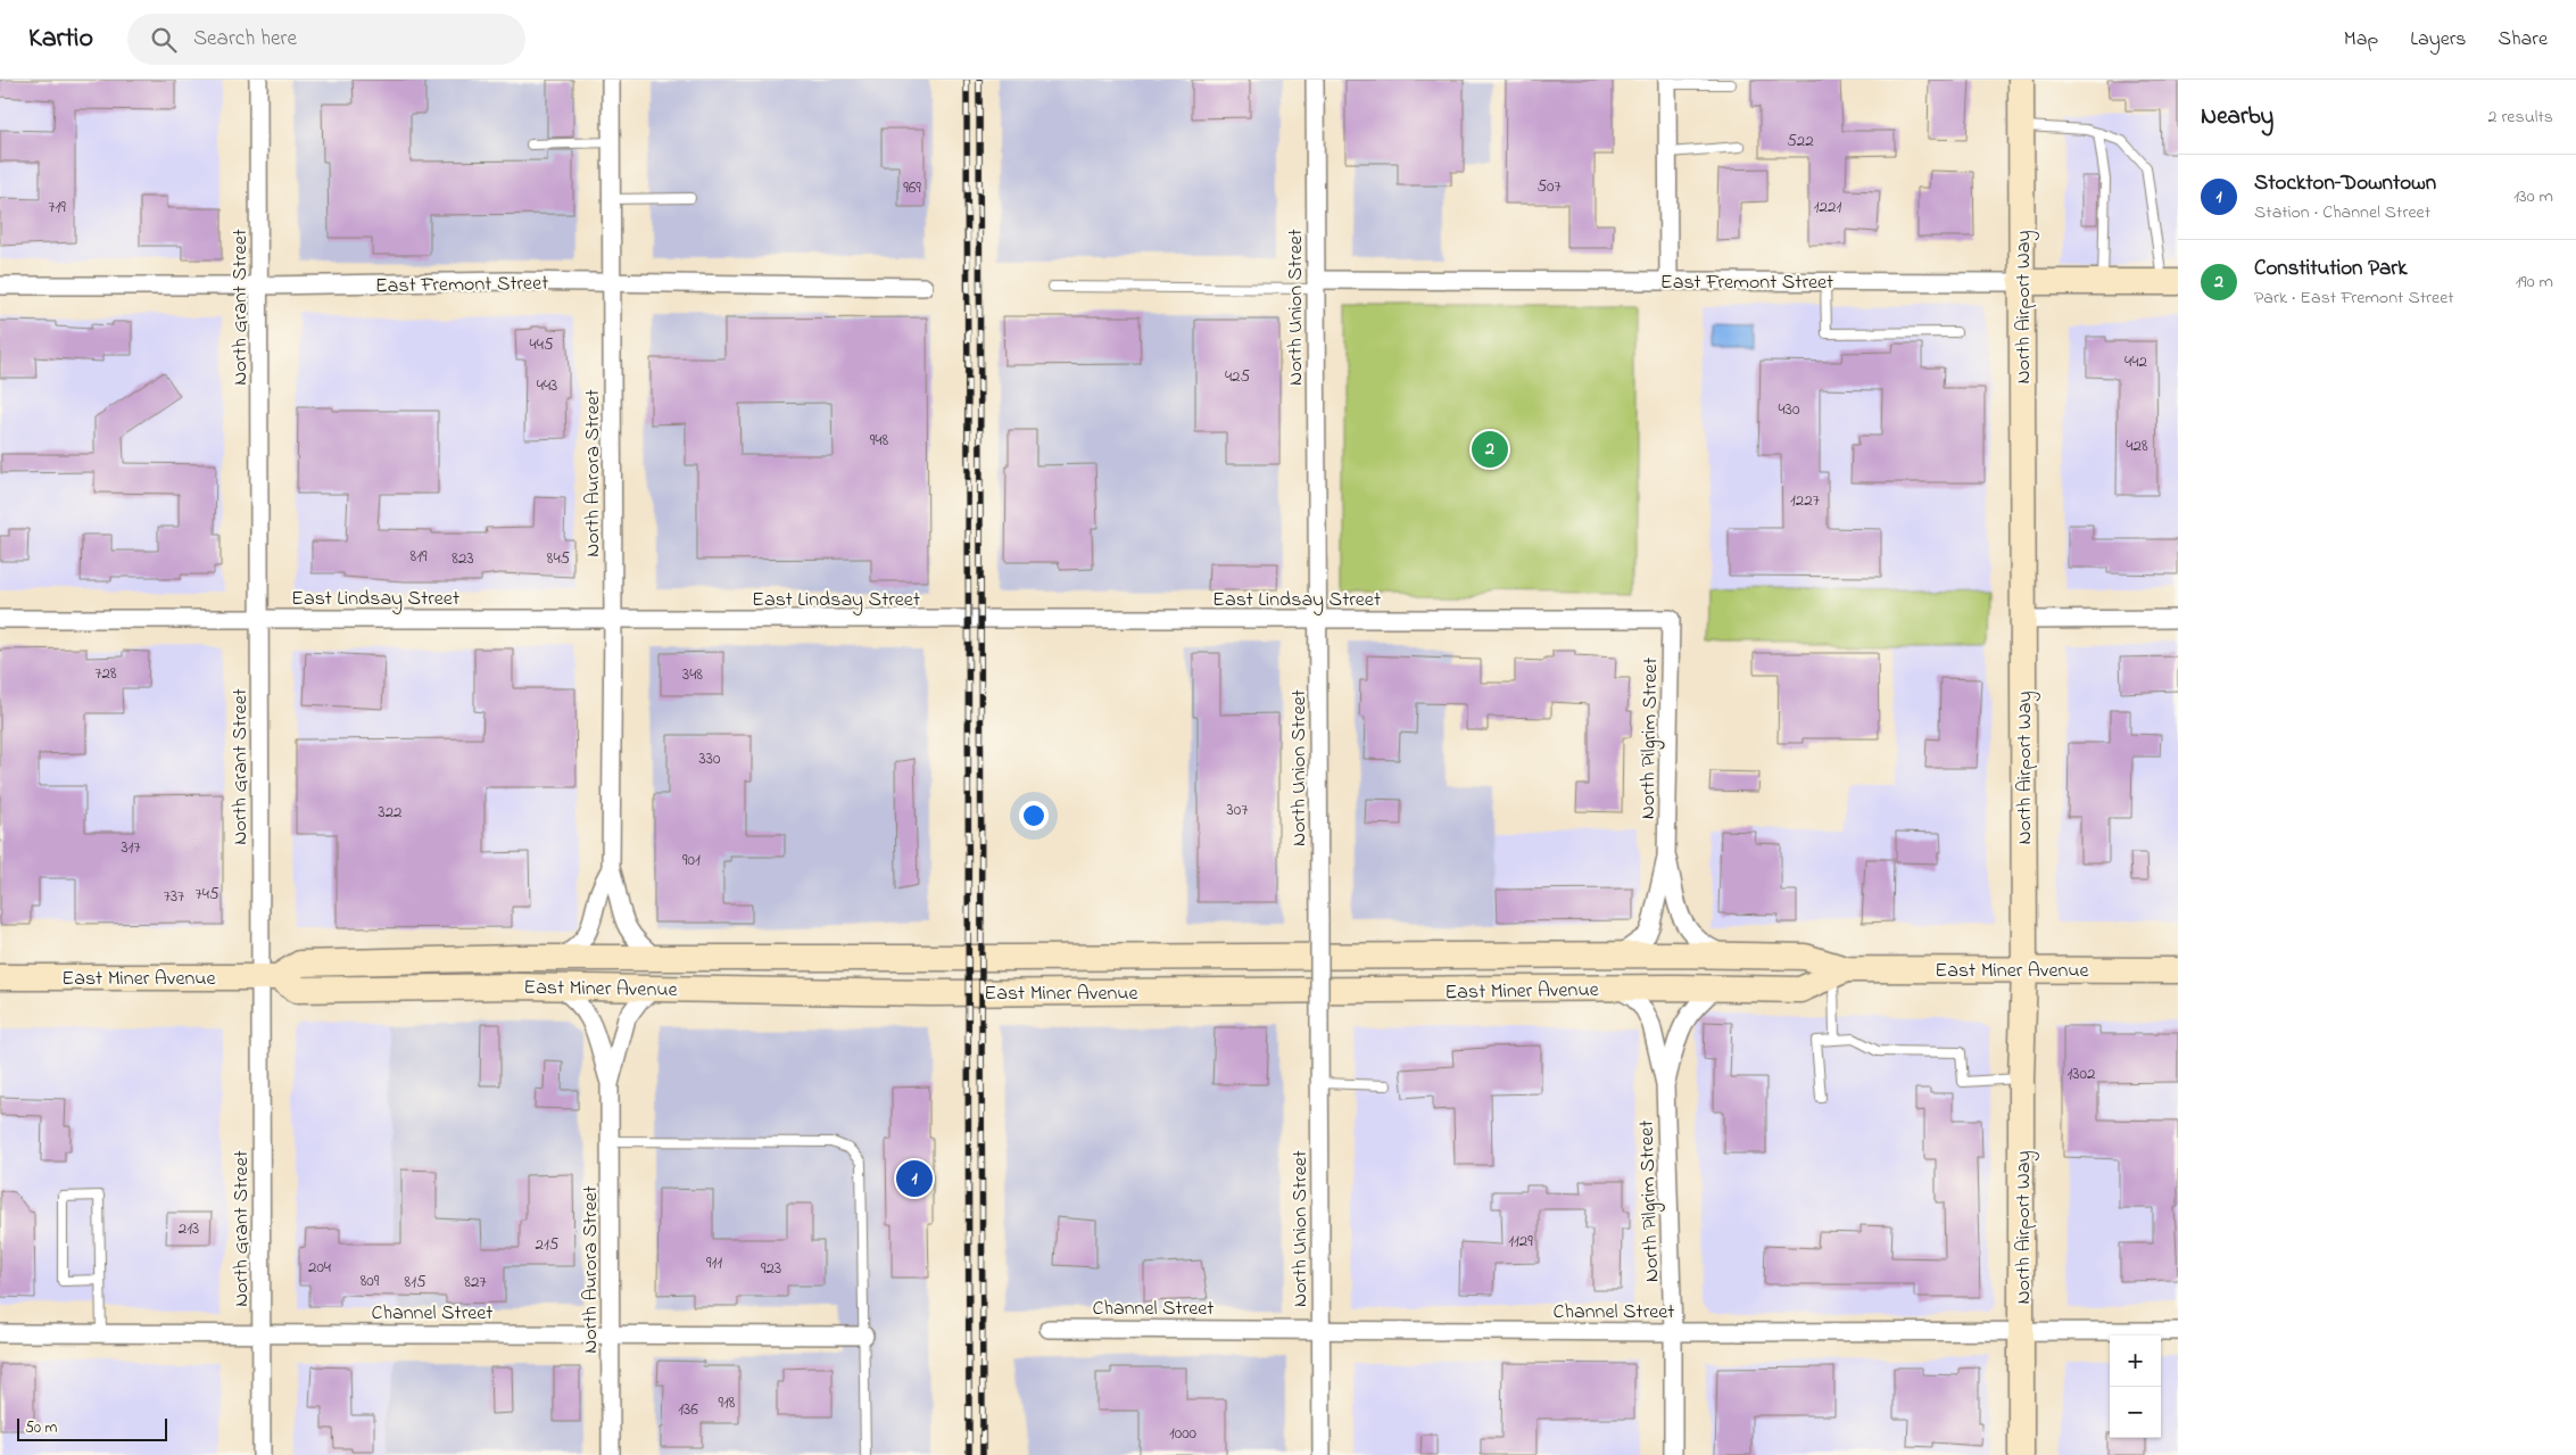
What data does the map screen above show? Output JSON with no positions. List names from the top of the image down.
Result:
{
  "streets": {
    "main road": ["East Fremont Street", "North Airport Way", "East Miner Avenue"],
    "street": [
      "North Grant Street",
      "North Union Street",
      "North Aurora Street",
      "East Lindsay Street",
      "North Pilgrim Street",
      "Channel Street"
    ]
  },
  "crossings": [
    ["East Fremont Street", "North Grant Street"],
    ["East Fremont Street", "North Union Street"],
    ["East Fremont Street", "North Airport Way"],
    ["East Fremont Street", "North Aurora Street"],
    ["North Grant Street", "East Lindsay Street"],
    ["North Grant Street", "East Miner Avenue"],
    ["North Grant Street", "Channel Street"],
    ["North Union Street", "East Lindsay Street"],
    ["North Union Street", "Channel Street"],
    ["North Airport Way", "East Miner Avenue"],
    ["North Airport Way", "Channel Street"],
    ["North Aurora Street", "East Lindsay Street"],
    ["North Aurora Street", "East Miner Avenue"],
    ["North Aurora Street", "Channel Street"],
    ["East Lindsay Street", "North Pilgrim Street"],
    ["North Pilgrim Street", "East Miner Avenue"],
    ["North Pilgrim Street", "Channel Street"]
  ],
  "house_numbers": [
    "522",
    "507",
    "969",
    "719",
    "1221",
    "445",
    "442",
    "425",
    "443",
    "430",
    "948",
    "428",
    "1227",
    "819",
    "823",
    "845",
    "728",
    "348",
    "330",
    "307",
    "322",
    "317",
    "901",
    "745",
    "737",
    "1302",
    "213",
    "1129",
    "215",
    "911",
    "204",
    "923",
    "809",
    "815",
    "827",
    "918",
    "136",
    "1000"
  ],
  "scale_bar": "50 m",
  "page": {
    "header": "Kartio",
    "search": "Search here",
    "nav": ["Map", "Layers", "Share"],
    "heading": ["Nearby", "2 results"],
    "list": [
      {
        "mark": "1",
        "name": "Stockton–Downtown",
        "note": "Station · Channel Street",
        "value": "130 m"
      },
      {
        "mark": "2",
        "name": "Constitution Park",
        "note": "Park · East Fremont Street",
        "value": "190 m"
      }
    ],
    "pins": ["2", "1"],
    "map_buttons": ["+", "−"],
    "scale": "50 m"
  }
}
